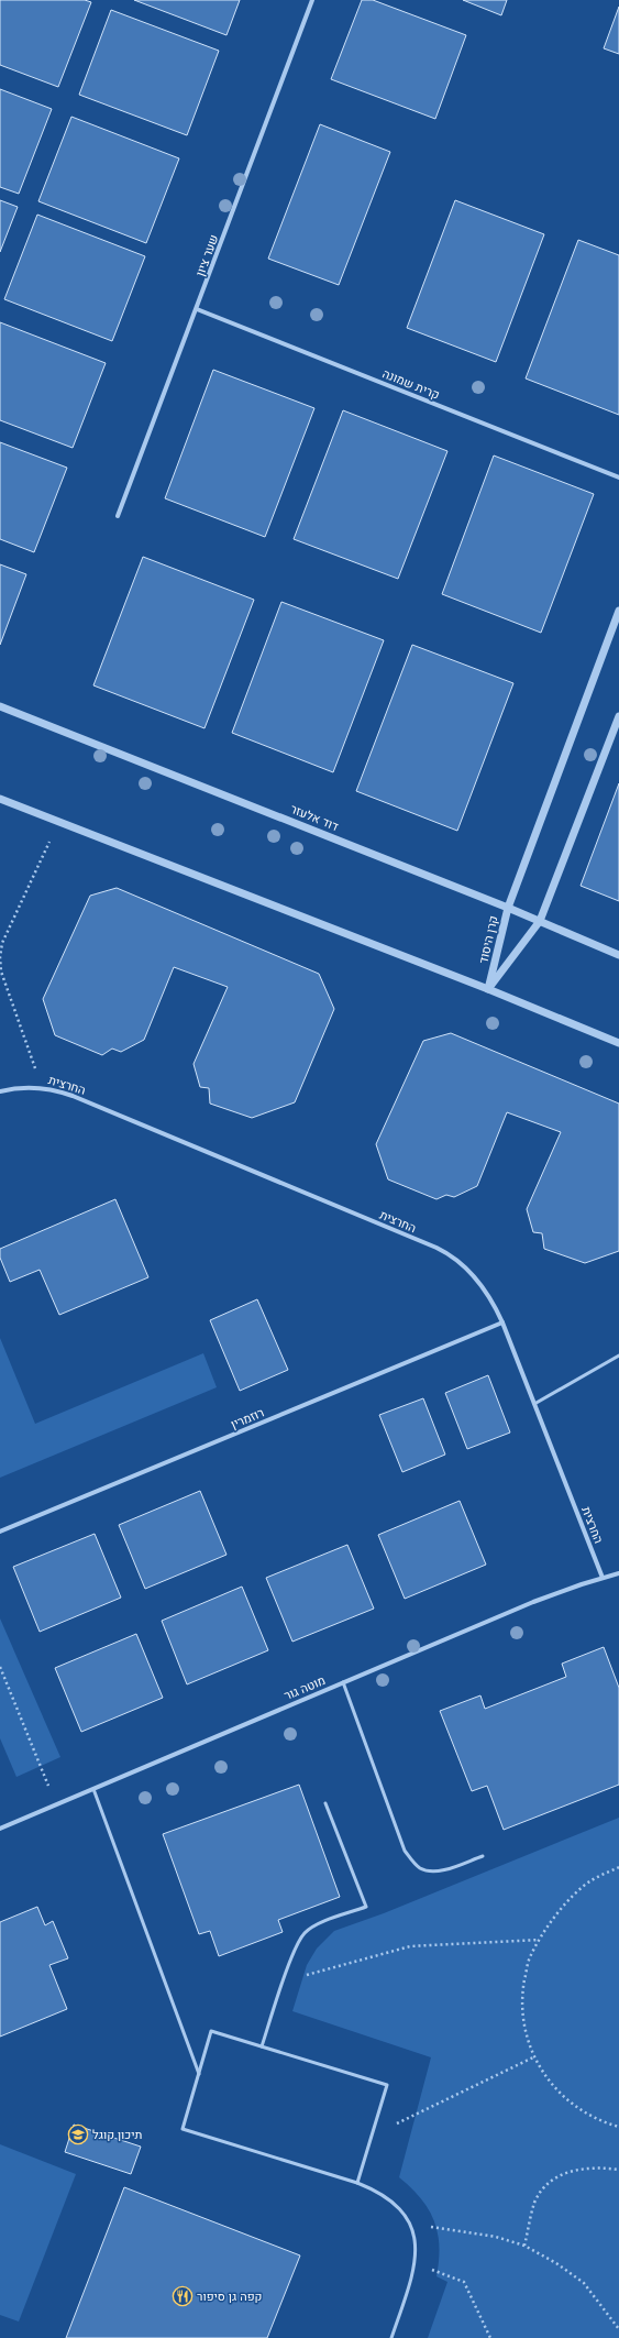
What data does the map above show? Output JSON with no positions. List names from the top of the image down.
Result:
{
  "streets": {
    "street": [
      "שער ציון",
      "קרית שמונה",
      "דוד אלעזר",
      "קרן היסוד",
      "החרצית",
      "רוזמרין",
      "מוטה גור"
    ]
  },
  "crossings": [
    ["שער ציון", "קרית שמונה"],
    ["דוד אלעזר", "קרן היסוד"],
    ["החרצית", "רוזמרין"],
    ["החרצית", "מוטה גור"]
  ],
  "places": {
    "school or university": ["תיכון קוגל"],
    "restaurant": ["קפה גן סיפור"]
  }
}
